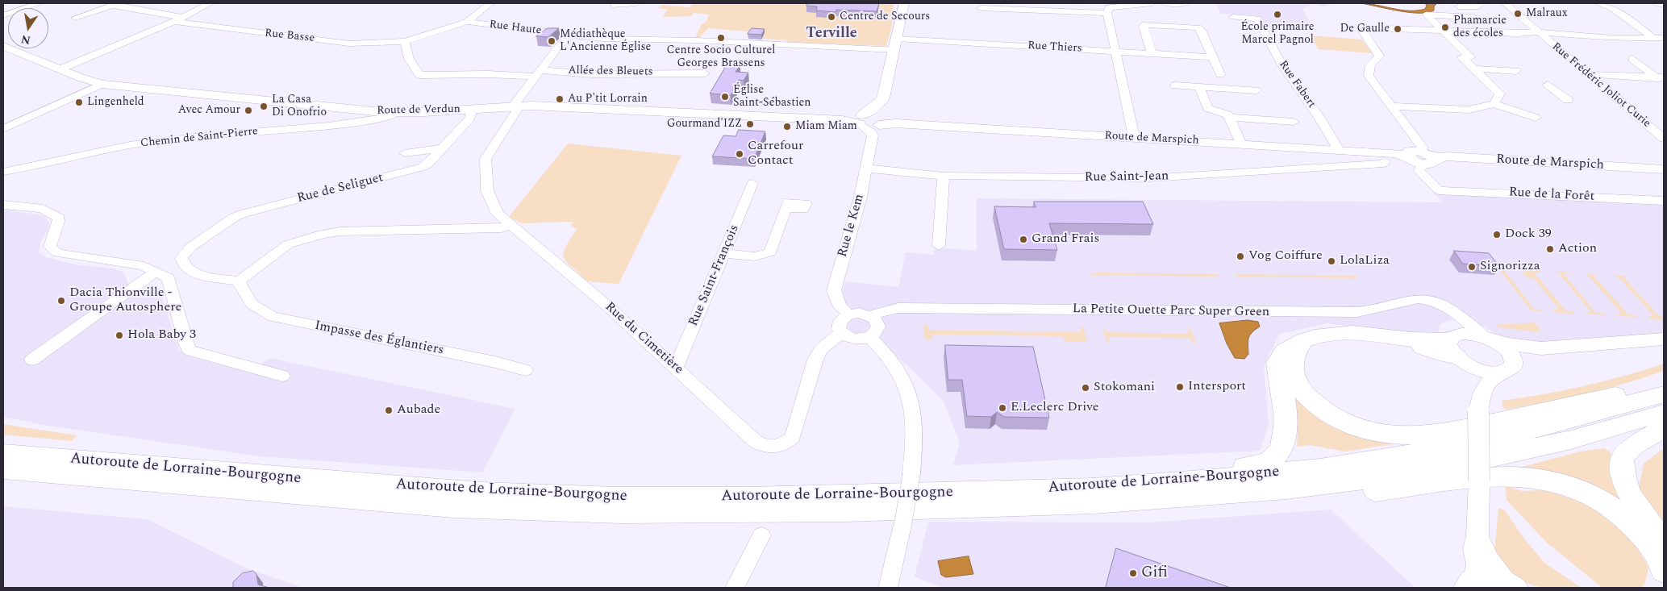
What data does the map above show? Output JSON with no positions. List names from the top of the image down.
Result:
{
  "streets": {
    "highway": ["Autoroute de Lorraine-Bourgogne"],
    "main road": ["Route de Verdun", "Route de Marspich"],
    "street": [
      "Rue Haute",
      "Rue Basse",
      "Rue Thiers",
      "Allée des Bleuets",
      "Rue Fabert",
      "Rue Frédéric Joliot Curie",
      "Chemin de Saint-Pierre",
      "Rue Saint-Jean",
      "Rue de Seliguet",
      "Rue de la Forêt",
      "Rue le Kem",
      "Rue Saint-François",
      "La Petite Ouette Parc Super Green",
      "Impasse des Églantiers",
      "Rue du Cimetière"
    ]
  },
  "crossings": [
    ["Rue Haute", "Rue Basse"],
    ["Rue Haute", "Rue Thiers"],
    ["Rue Haute", "Allée des Bleuets"],
    ["Rue Haute", "Rue du Cimetière"],
    ["Rue Basse", "Allée des Bleuets"],
    ["Allée des Bleuets", "Rue du Cimetière"],
    ["Rue Fabert", "Route de Marspich"],
    ["Route de Verdun", "Chemin de Saint-Pierre"],
    ["Route de Verdun", "Route de Marspich"],
    ["Route de Verdun", "Rue de Seliguet"],
    ["Route de Verdun", "Rue le Kem"],
    ["Route de Verdun", "Rue du Cimetière"],
    ["Route de Marspich", "Rue de la Forêt"],
    ["Route de Marspich", "Rue le Kem"],
    ["Rue Saint-Jean", "Rue le Kem"],
    ["Rue de Seliguet", "Impasse des Églantiers"],
    ["Rue le Kem", "La Petite Ouette Parc Super Green"],
    ["Rue le Kem", "Rue du Cimetière"],
    ["Rue Saint-François", "Rue du Cimetière"],
    ["La Petite Ouette Parc Super Green", "Rue du Cimetière"]
  ],
  "districts": ["Terville"],
  "places": [
    "Malraux",
    "École primaire Marcel Pagnol",
    "Centre de Secours",
    "Phamarcie des écoles",
    "De Gaulle",
    "Centre Socio Culturel Georges Brassens",
    "Médiathèque L'Ancienne Église",
    "Église Saint-Sébastien",
    "Au P'tit Lorrain",
    "Lingenheld",
    "La Casa Di Onofrio",
    "Avec Amour",
    "Gourmand'IZZ",
    "Miam Miam",
    "Carrefour Contact",
    "Dock 39",
    "Grand Frais",
    "Action",
    "Vog Coiffure",
    "LolaLiza",
    "Signorizza",
    "Dacia Thionville - Groupe Autosphere",
    "Hola Baby 3",
    "Intersport",
    "Stokomani",
    "E.Leclerc Drive",
    "Aubade",
    "Gifi"
  ],
  "north": "bottom"
}
